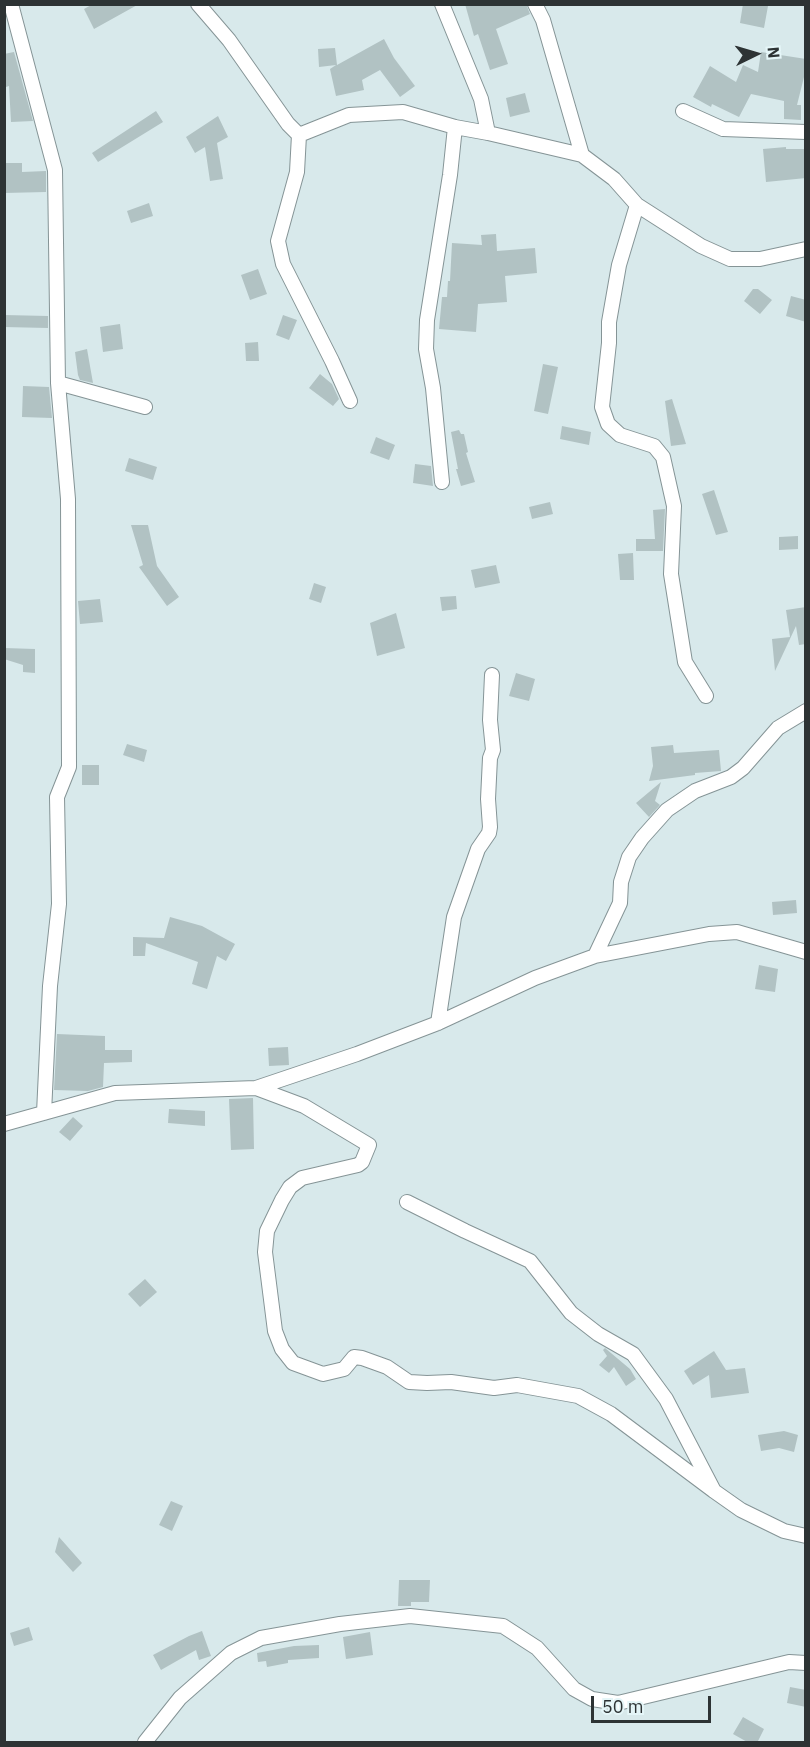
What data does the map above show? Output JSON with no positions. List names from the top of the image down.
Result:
{
  "scale_bar": "50 m",
  "north": "right"
}
